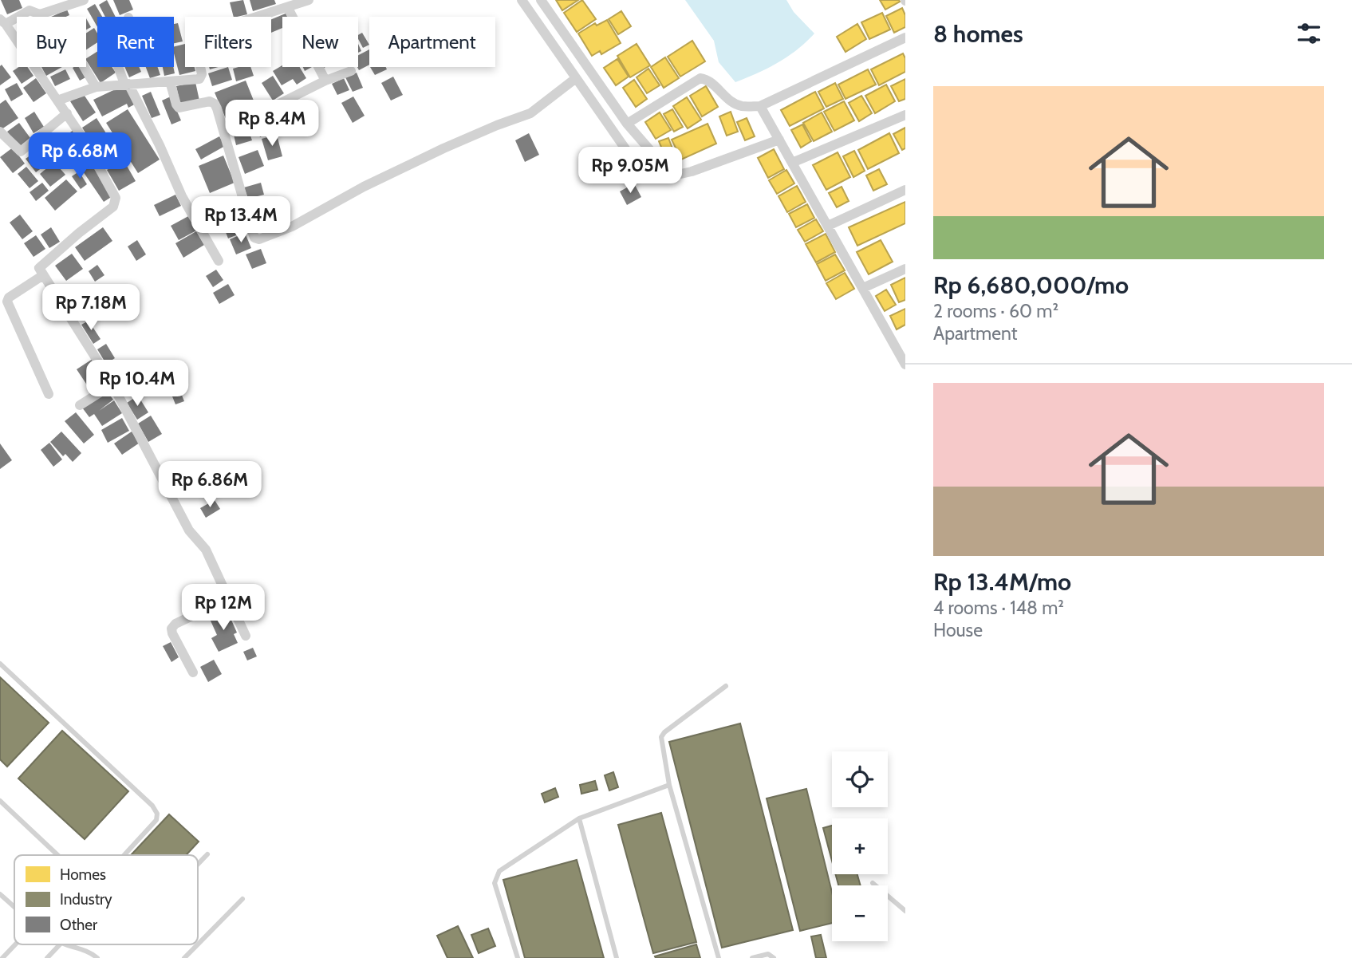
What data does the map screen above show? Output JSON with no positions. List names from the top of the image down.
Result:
{
  "legend": ["Homes", "Industry", "Other"],
  "page": {
    "heading": "8 homes",
    "chip": [
      "Buy",
      "Rent",
      "Filters",
      "New",
      "Apartment"
    ],
    "list": [
      {
        "name": "Rp 6,680,000/mo",
        "note": "2 rooms · 60 m² · Apartment"
      },
      {
        "name": "Rp 13.4M/mo",
        "note": "4 rooms · 148 m² · House"
      }
    ],
    "price": [
      "Rp 8.4M",
      "Rp 6.68M",
      "Rp 9.05M",
      "Rp 13.4M",
      "Rp 7.18M",
      "Rp 10.4M",
      "Rp 6.86M",
      "Rp 12M"
    ],
    "map_buttons": ["+", "−"]
  }
}
